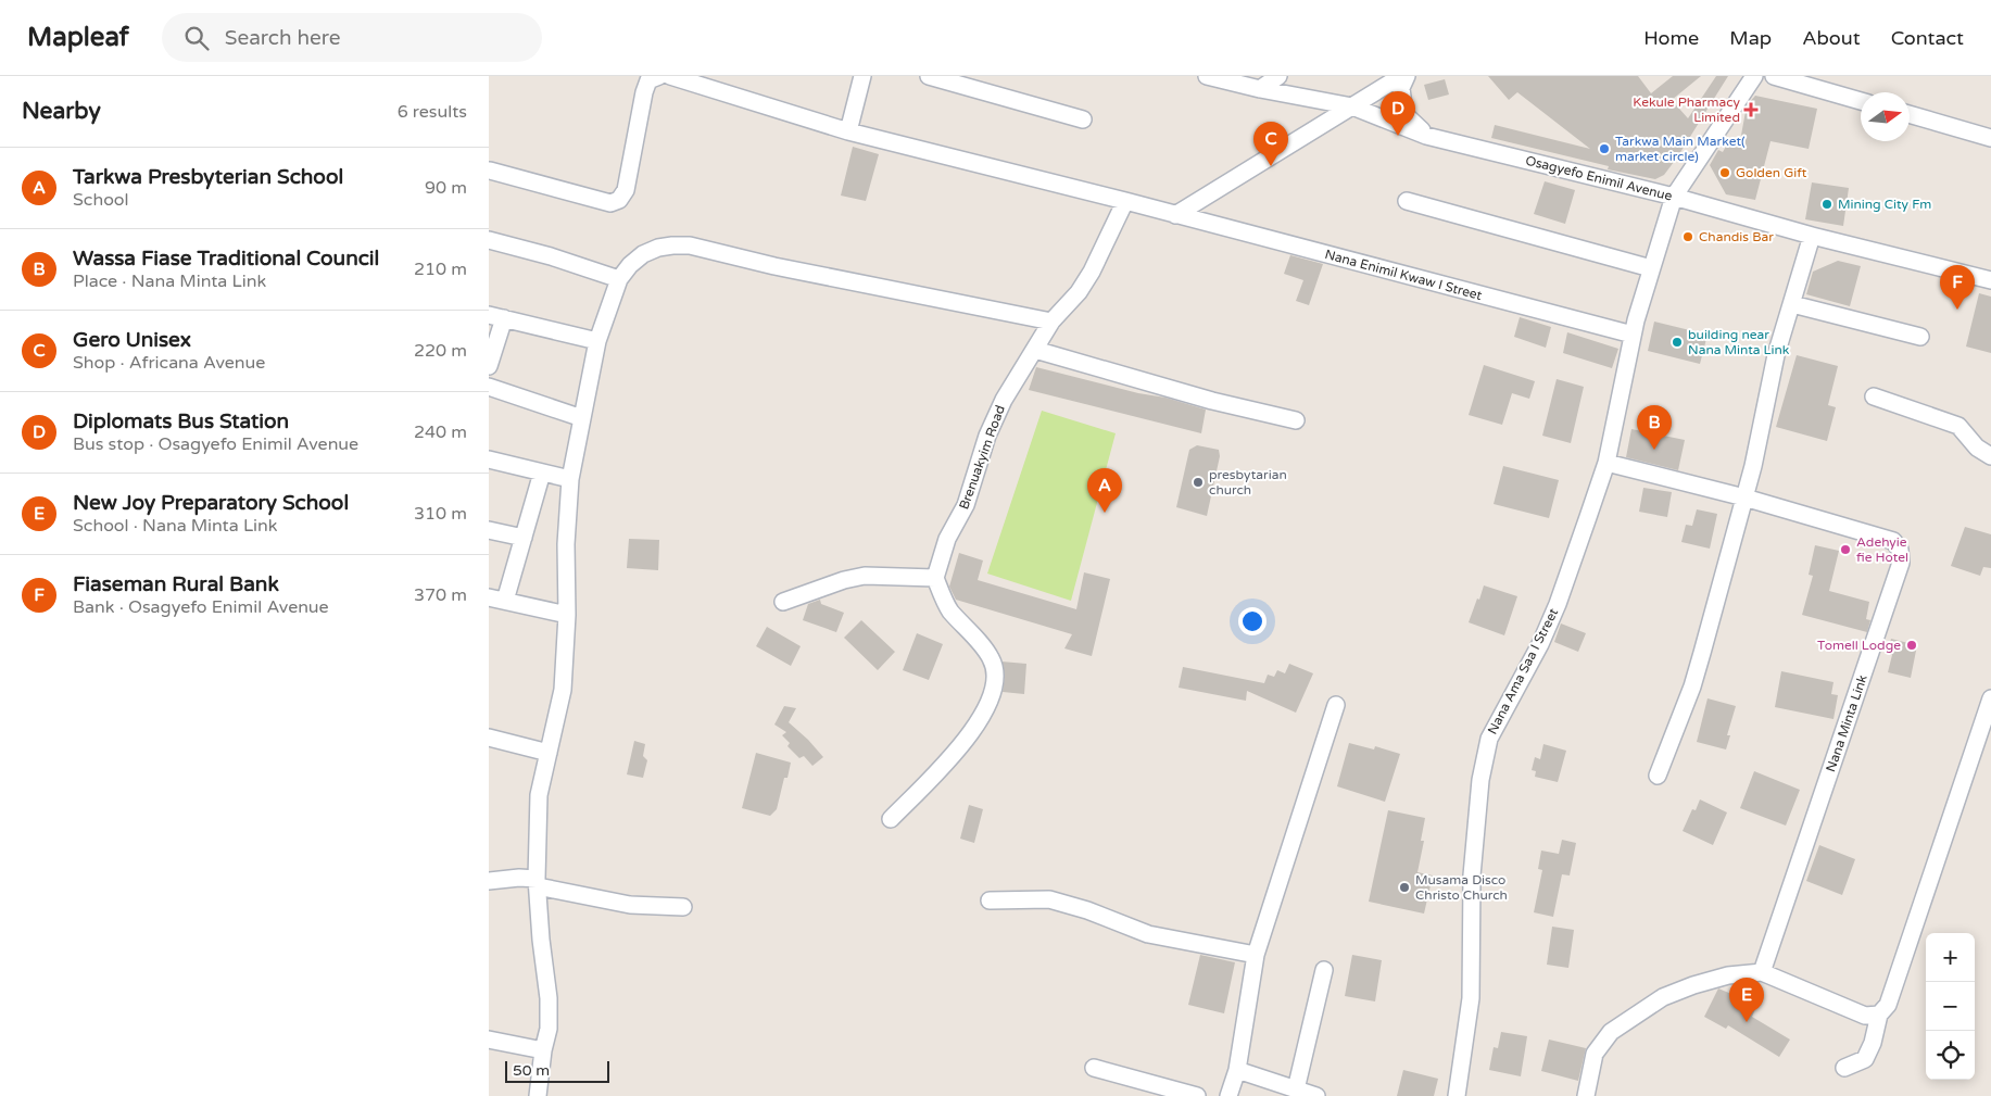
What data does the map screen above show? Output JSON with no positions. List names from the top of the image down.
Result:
{
  "streets": {
    "street": [
      "Osagyefo Enimil Avenue",
      "Nana Enimil Kwaw I Street",
      "Brenuakyim Road",
      "Nana Ama Saa I Street",
      "Nana Minta Link"
    ]
  },
  "crossings": [
    ["Osagyefo Enimil Avenue", "Nana Ama Saa I Street"],
    ["Nana Enimil Kwaw I Street", "Brenuakyim Road"],
    ["Nana Enimil Kwaw I Street", "Nana Ama Saa I Street"],
    ["Nana Ama Saa I Street", "Nana Minta Link"]
  ],
  "places": {
    "health": ["Kekule Pharmacy Limited"],
    "other": [
      "Tarkwa Main Market( market circle)",
      "Golden Gift",
      "Mining City Fm",
      "Chandis Bar",
      "building near Nana Minta Link",
      "presbytarian church",
      "Adehyie fie Hotel",
      "Tomell Lodge",
      "Musama Disco Christo Church"
    ]
  },
  "scale_bar": "50 m",
  "north": "right",
  "page": {
    "header": "Mapleaf",
    "search": "Search here",
    "nav": [
      "Home",
      "Map",
      "About",
      "Contact"
    ],
    "heading": ["Nearby", "6 results"],
    "pins": [
      "D",
      "C",
      "F",
      "B",
      "A",
      "E"
    ],
    "list": [
      {
        "mark": "A",
        "name": "Tarkwa Presbyterian School",
        "note": "School",
        "value": "90 m"
      },
      {
        "mark": "B",
        "name": "Wassa Fiase Traditional Council",
        "note": "Place · Nana Minta Link",
        "value": "210 m"
      },
      {
        "mark": "C",
        "name": "Gero Unisex",
        "note": "Shop · Africana Avenue",
        "value": "220 m"
      },
      {
        "mark": "D",
        "name": "Diplomats Bus Station",
        "note": "Bus stop · Osagyefo Enimil Avenue",
        "value": "240 m"
      },
      {
        "mark": "E",
        "name": "New Joy Preparatory School",
        "note": "School · Nana Minta Link",
        "value": "310 m"
      },
      {
        "mark": "F",
        "name": "Fiaseman Rural Bank",
        "note": "Bank · Osagyefo Enimil Avenue",
        "value": "370 m"
      }
    ],
    "map_buttons": ["+", "−"],
    "scale": "50 m"
  }
}
